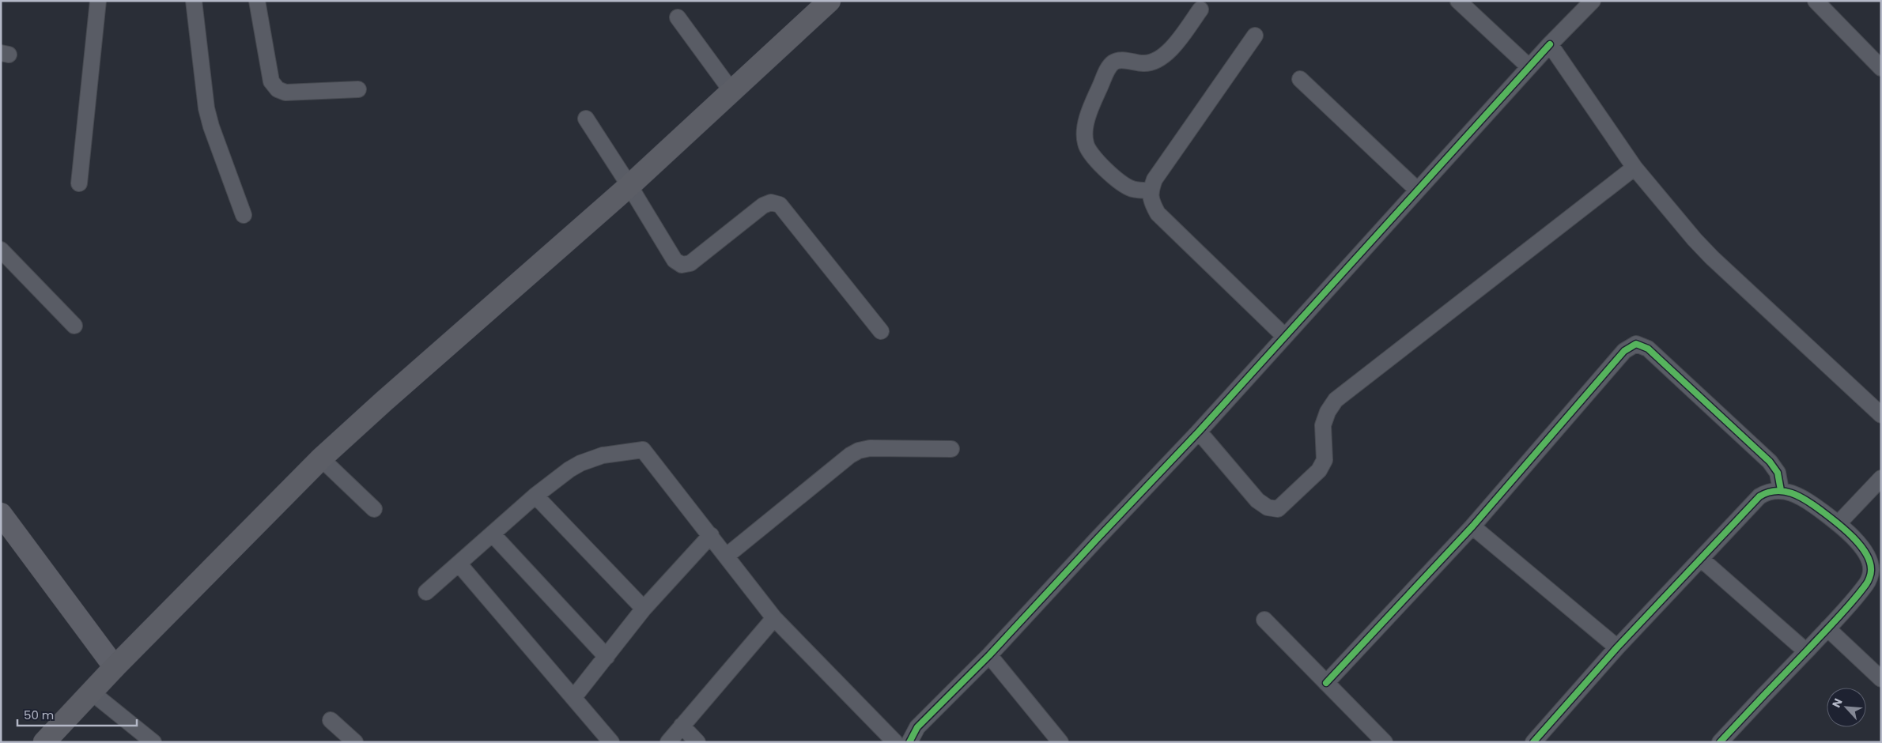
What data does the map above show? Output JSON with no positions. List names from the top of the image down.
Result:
{
  "scale_bar": "50 m",
  "north": "top left"
}
